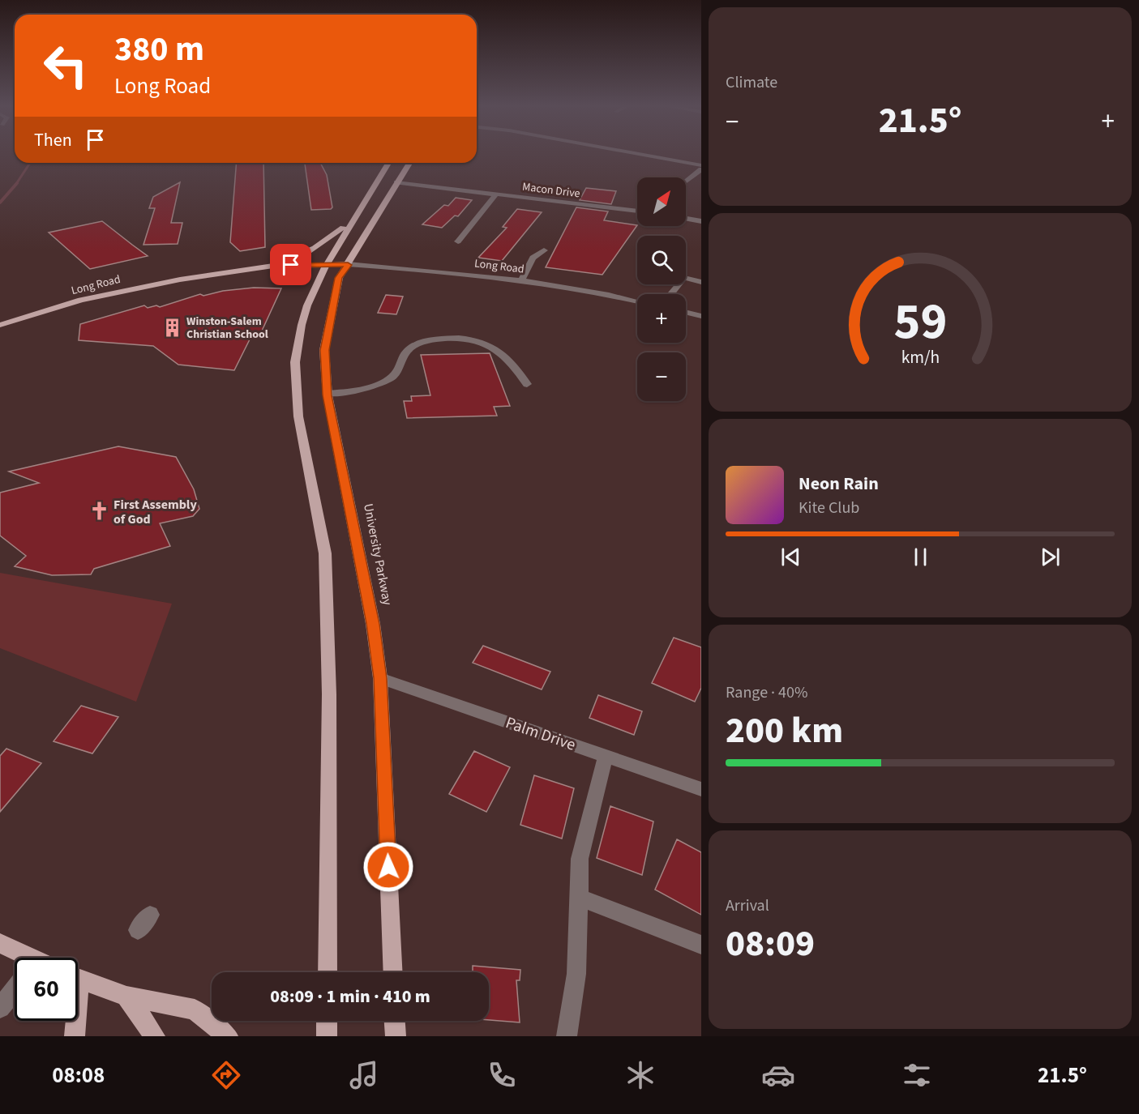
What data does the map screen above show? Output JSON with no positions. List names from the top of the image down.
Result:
{
  "streets": {
    "main road": ["Long Road", "University Parkway"],
    "street": ["Macon Drive", "Palm Drive"]
  },
  "crossings": [
    ["Macon Drive", "University Parkway"],
    ["Long Road", "University Parkway"],
    ["University Parkway", "Palm Drive"]
  ],
  "places": {
    "building": ["Winston-Salem Christian School"],
    "church": ["First Assembly of God"]
  },
  "north": "top right",
  "page": {
    "tile": [
      "Climate",
      ["Range · 40%", "200 km"],
      ["Arrival", "08:09"]
    ],
    "turn": ["380 m", "Long Road"],
    "heat": ["−", "21.5°", "+"],
    "then": "Then",
    "map_buttons": ["+", "−"],
    "song": ["Neon Rain", "Kite Club"],
    "limit": "60",
    "trip": "08:09 · 1 min · 410 m",
    "tabs": ["08:08", "21.5°"],
    "gauge": ["59", "km/h"]
  }
}
